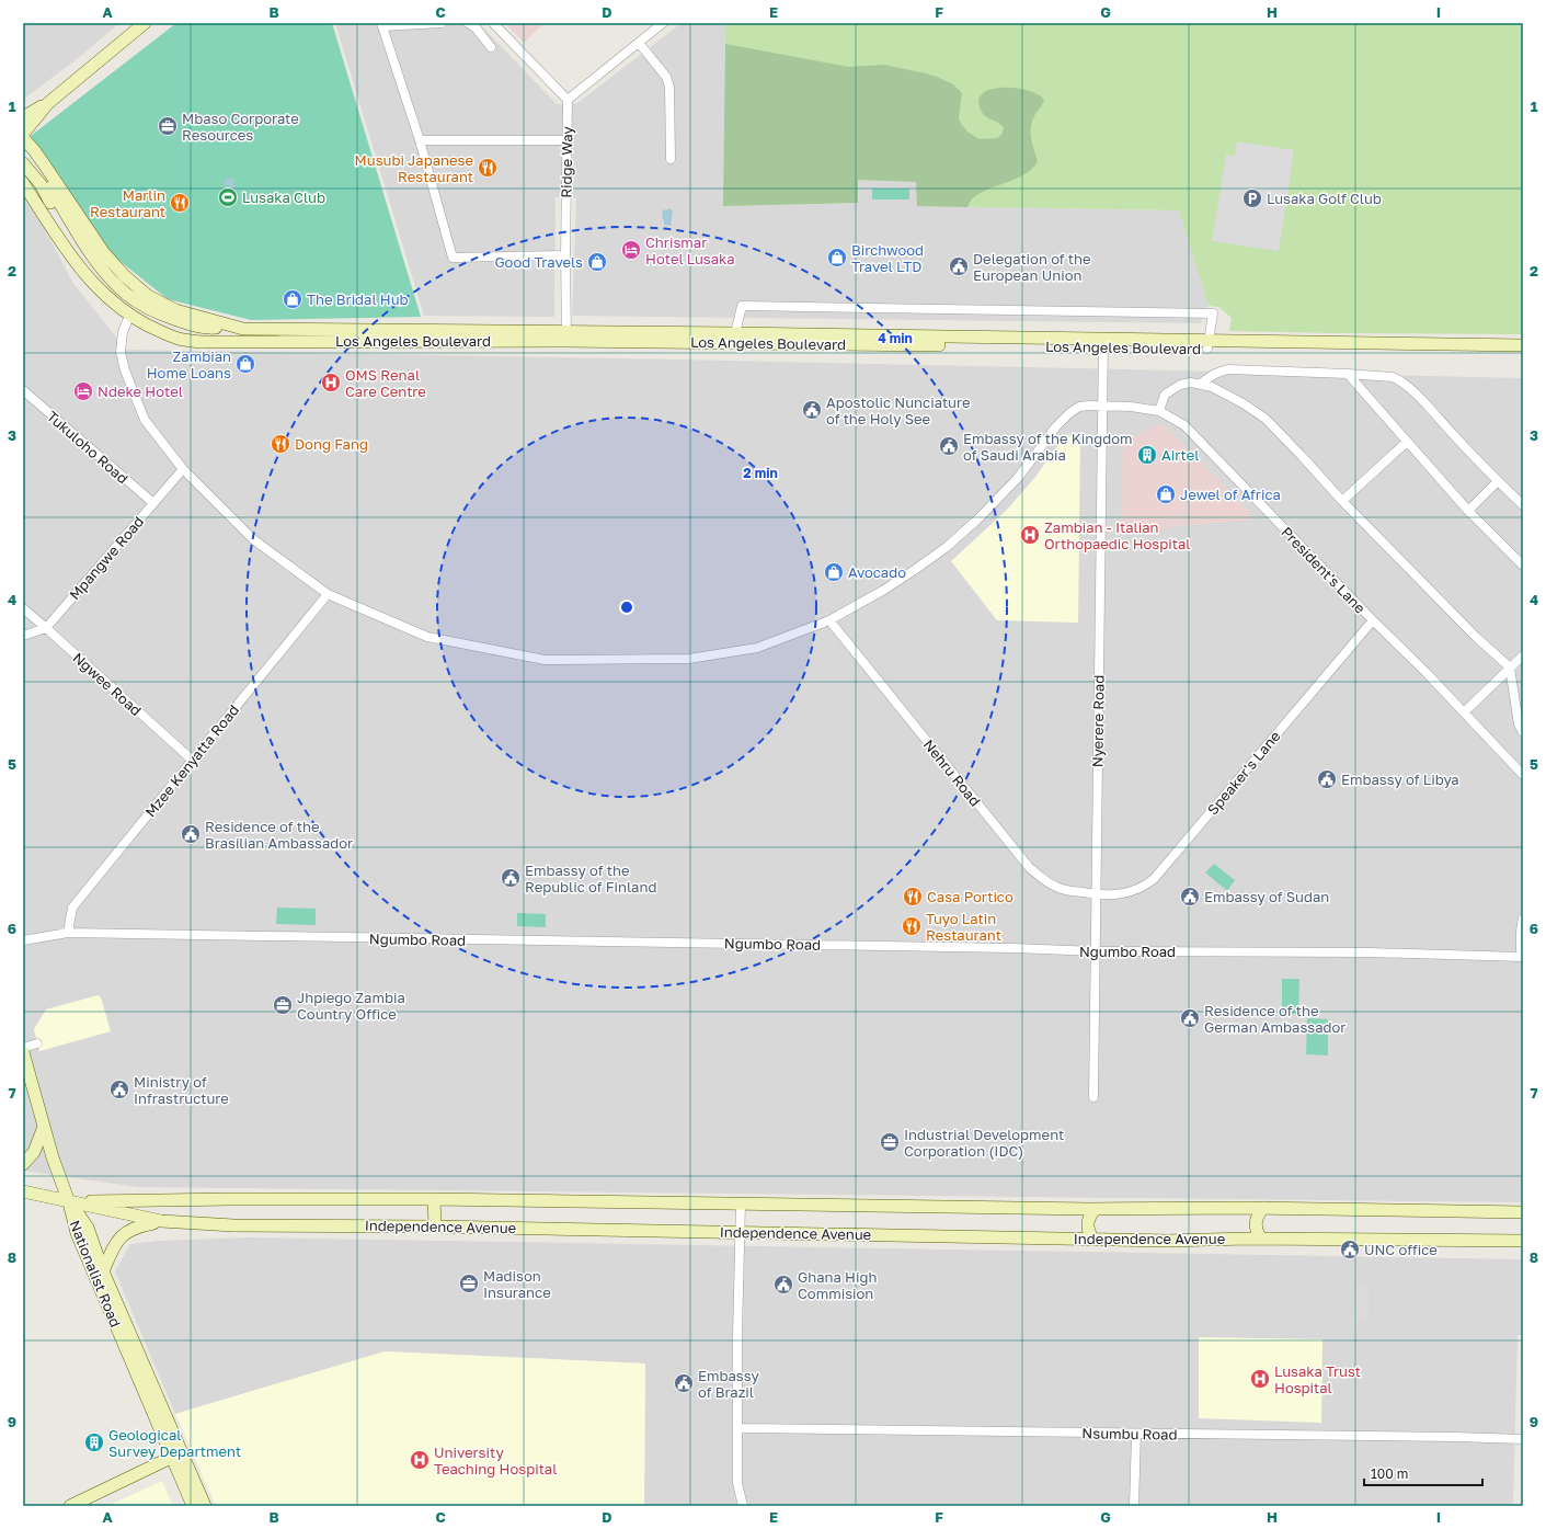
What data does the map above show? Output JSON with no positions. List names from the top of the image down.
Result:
{
  "streets": {
    "main road": ["Los Angeles Boulevard", "Independence Avenue", "Nationalist Road"],
    "street": [
      "Ridge Way",
      "Tukuloho Road",
      "Mpangwe Road",
      "President's Lane",
      "Ngwee Road",
      "Nyerere Road",
      "Mzee Kenyatta Road",
      "Nehru Road",
      "Speaker's Lane",
      "Ngumbo Road",
      "Nsumbu Road"
    ]
  },
  "crossings": [
    ["Ridge Way", "Los Angeles Boulevard"],
    ["Los Angeles Boulevard", "President's Lane"],
    ["Los Angeles Boulevard", "Nyerere Road"],
    ["Tukuloho Road", "Mpangwe Road"],
    ["Mpangwe Road", "President's Lane"],
    ["Mpangwe Road", "Ngwee Road"],
    ["President's Lane", "Nyerere Road"],
    ["President's Lane", "Mzee Kenyatta Road"],
    ["President's Lane", "Nehru Road"],
    ["President's Lane", "Speaker's Lane"],
    ["Ngwee Road", "Mzee Kenyatta Road"],
    ["Nyerere Road", "Nehru Road"],
    ["Nyerere Road", "Speaker's Lane"],
    ["Nyerere Road", "Ngumbo Road"],
    ["Mzee Kenyatta Road", "Ngumbo Road"],
    ["Nehru Road", "Speaker's Lane"],
    ["Independence Avenue", "Nationalist Road"]
  ],
  "places": {
    "office": [
      "Mbaso Corporate Resources",
      "Jhpiego Zambia Country Office",
      "Industrial Development Corporation (IDC)",
      "Madison Insurance"
    ],
    "restaurant": [
      "Musubi Japanese Restaurant",
      "Marlin Restaurant",
      "Dong Fang",
      "Casa Portico",
      "Tuyo Latin Restaurant"
    ],
    "sports": ["Lusaka Club"],
    "parking": ["Lusaka Golf Club"],
    "hotel": ["Chrismar Hotel Lusaka", "Ndeke Hotel"],
    "shop": [
      "Birchwood Travel LTD",
      "Good Travels",
      "The Bridal Hub",
      "Zambian Home Loans",
      "Jewel of Africa",
      "Avocado"
    ],
    "public building": [
      "Delegation of the European Union",
      "Apostolic Nunciature of the Holy See",
      "Embassy of the Kingdom of Saudi Arabia",
      "Embassy of Libya",
      "Residence of the Brasilian Ambassador",
      "Embassy of the Republic of Finland",
      "Embassy of Sudan",
      "Residence of the German Ambassador",
      "Ministry of Infrastructure",
      "UNC office",
      "Ghana High Commision",
      "Embassy of Brazil"
    ],
    "hospital": [
      "OMS Renal Care Centre",
      "Zambian - Italian Orthopaedic Hospital",
      "Lusaka Trust Hospital",
      "University Teaching Hospital"
    ],
    "building": ["Airtel", "Geological Survey Department"]
  },
  "scale_bar": "100 m",
  "grid": {
    "columns": [
      "A",
      "B",
      "C",
      "D",
      "E",
      "F",
      "G",
      "H",
      "I"
    ],
    "rows": [
      "1",
      "2",
      "3",
      "4",
      "5",
      "6",
      "7",
      "8",
      "9"
    ]
  },
  "rings": ["4 min", "2 min"]
}
